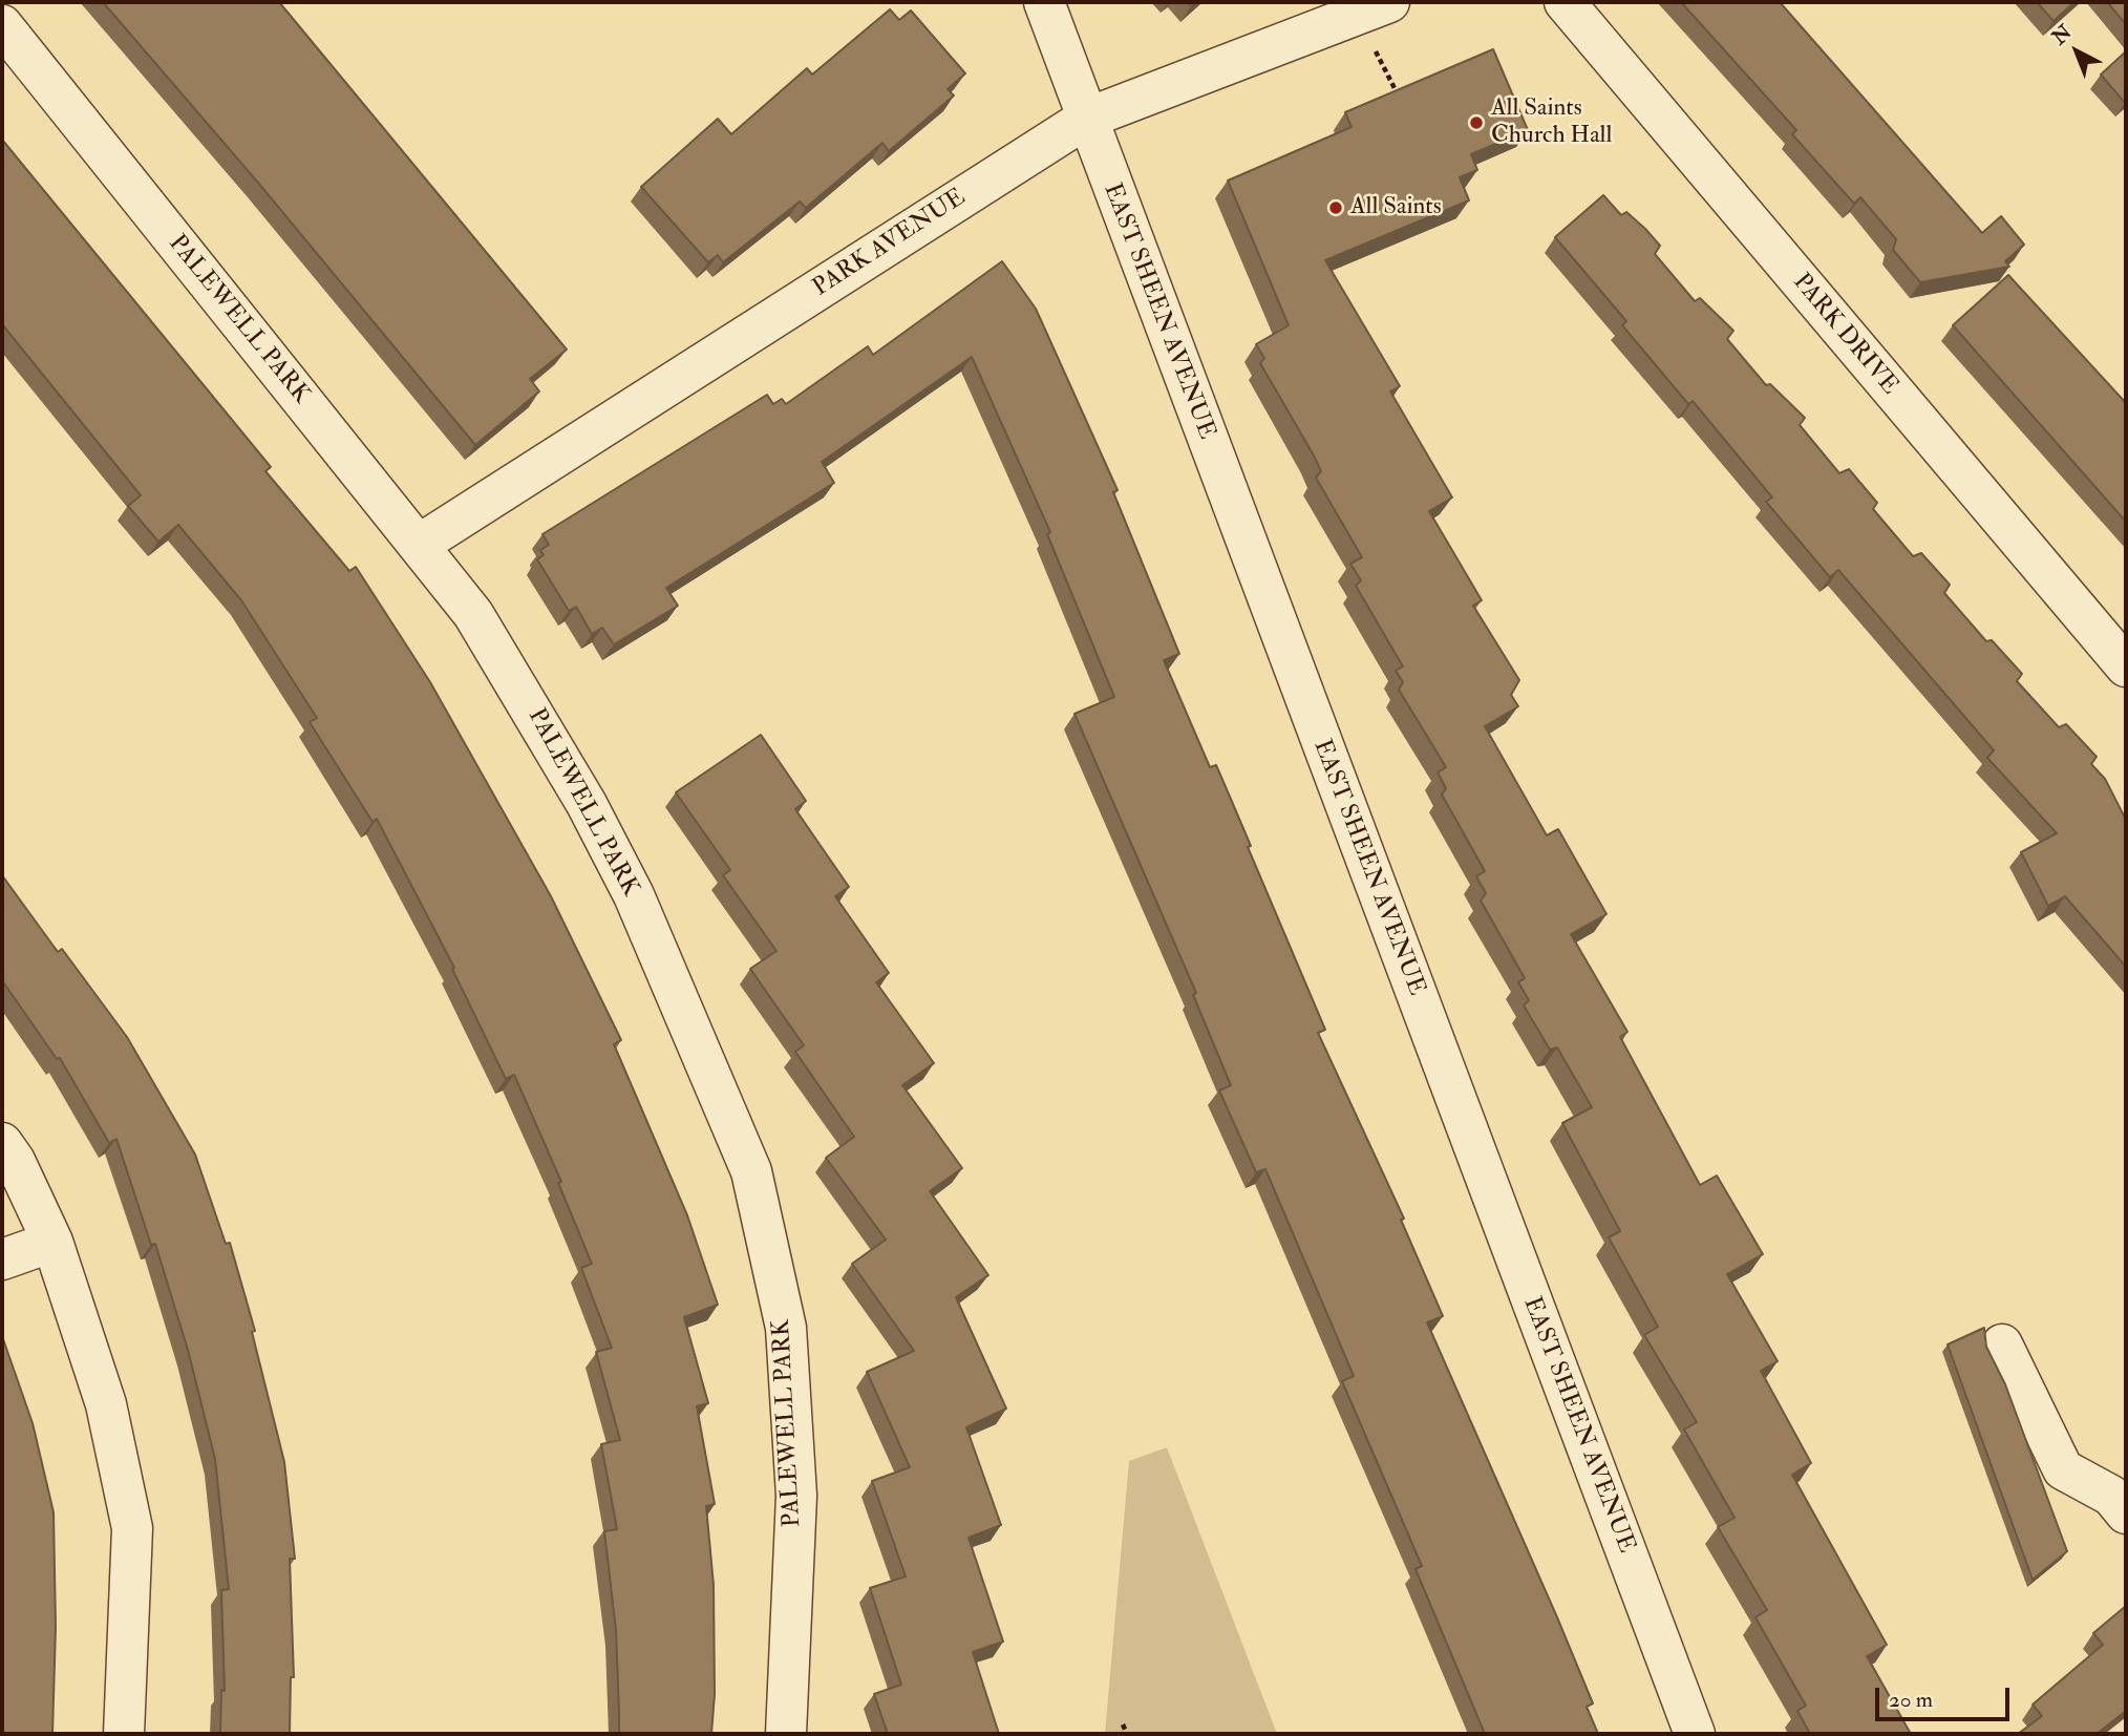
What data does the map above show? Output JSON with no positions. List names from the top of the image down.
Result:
{
  "streets": {
    "street": [
      "PARK AVENUE",
      "EAST SHEEN AVENUE",
      "PALEWELL PARK",
      "PARK DRIVE"
    ]
  },
  "crossings": [
    ["PARK AVENUE", "EAST SHEEN AVENUE"],
    ["PARK AVENUE", "PALEWELL PARK"]
  ],
  "places": ["All Saints Church Hall", "All Saints"],
  "scale_bar": "20 m",
  "north": "top left"
}
